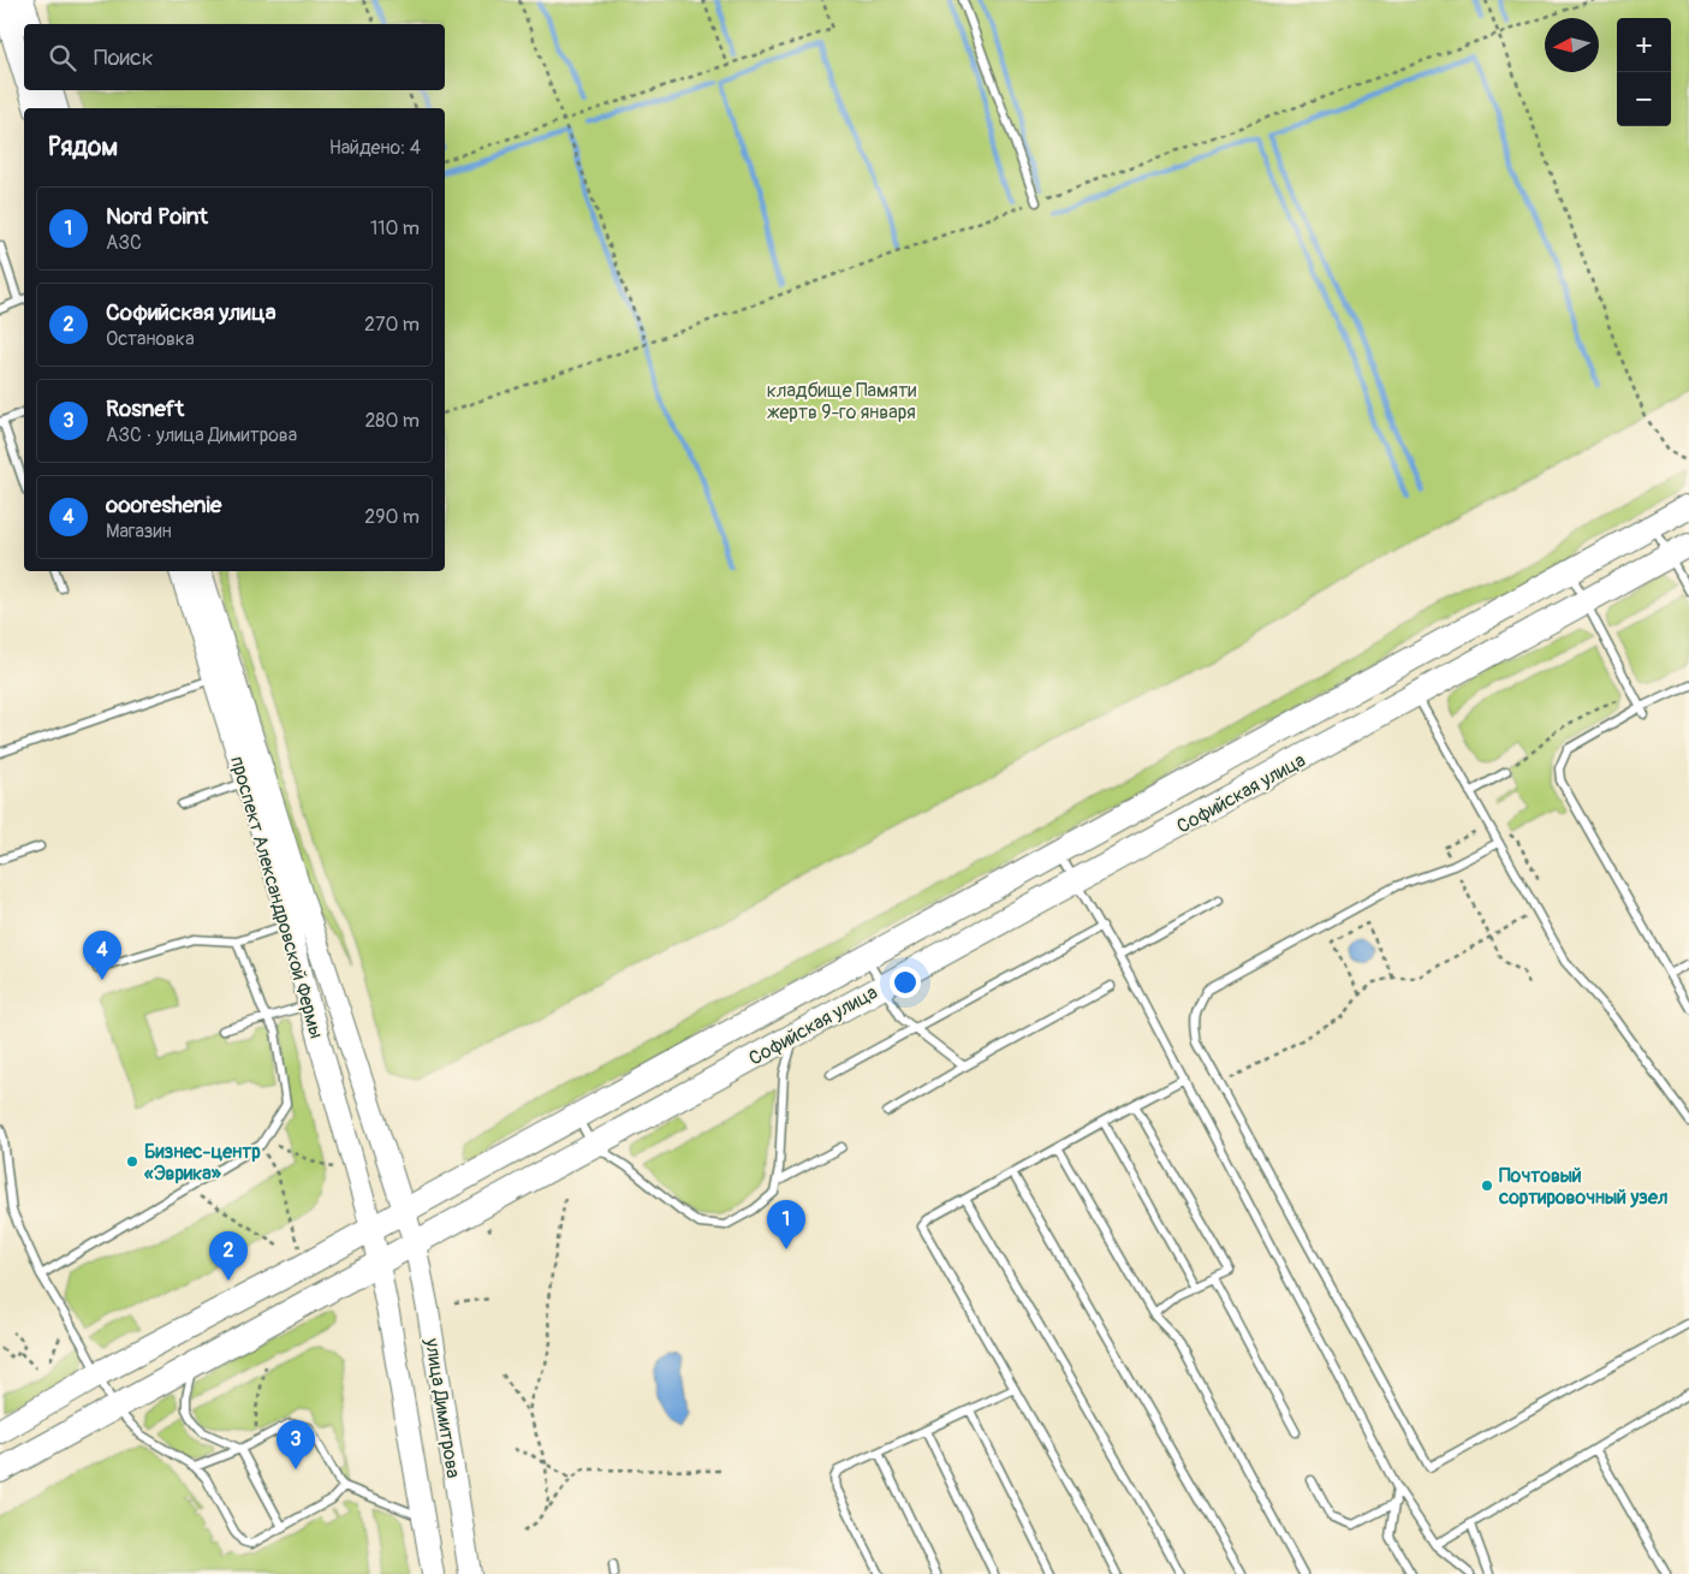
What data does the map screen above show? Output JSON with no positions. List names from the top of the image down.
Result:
{
  "streets": {
    "main road": ["Софийская улица", "проспект Александровской Фермы", "улица Димитрова"]
  },
  "crossings": [
    ["Софийская улица", "проспект Александровской Фермы"],
    ["Софийская улица", "улица Димитрова"],
    ["проспект Александровской Фермы", "улица Димитрова"]
  ],
  "parks": ["кладбище Памяти жертв 9-го января"],
  "places": ["Бизнес-центр «Эврика»", "Почтовый сортировочный узел"],
  "north": "left",
  "page": {
    "map_buttons": ["+", "−"],
    "search": "Поиск",
    "heading": ["Рядом", "Найдено: 4"],
    "list": [
      {
        "mark": "1",
        "name": "Nord Point",
        "note": "АЗС",
        "value": "110 m"
      },
      {
        "mark": "2",
        "name": "Софийская улица",
        "note": "Остановка",
        "value": "270 m"
      },
      {
        "mark": "3",
        "name": "Rosneft",
        "note": "АЗС · улица Димитрова",
        "value": "280 m"
      },
      {
        "mark": "4",
        "name": "oooreshenie",
        "note": "Магазин",
        "value": "290 m"
      }
    ],
    "pins": [
      "4",
      "1",
      "2",
      "3"
    ]
  }
}
